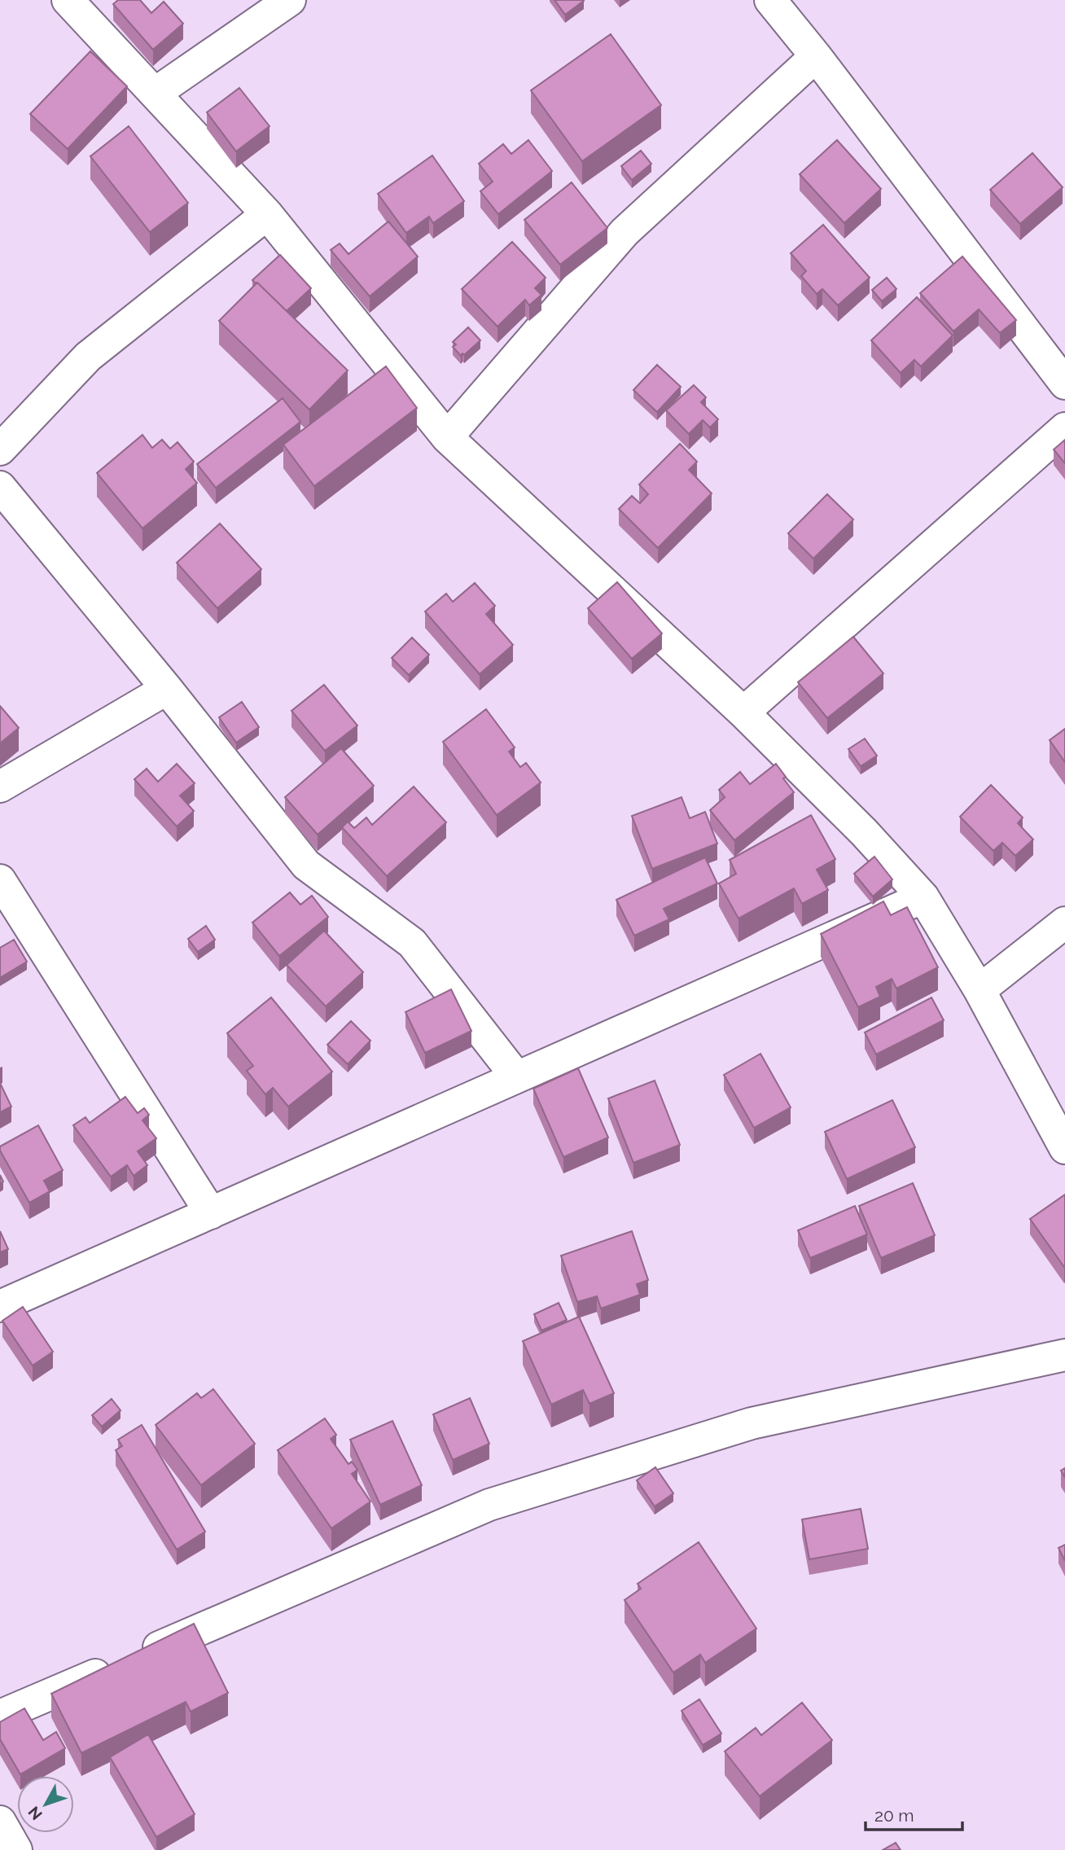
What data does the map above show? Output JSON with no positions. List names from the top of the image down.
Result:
{
  "scale_bar": "20 m",
  "north": "bottom left"
}
